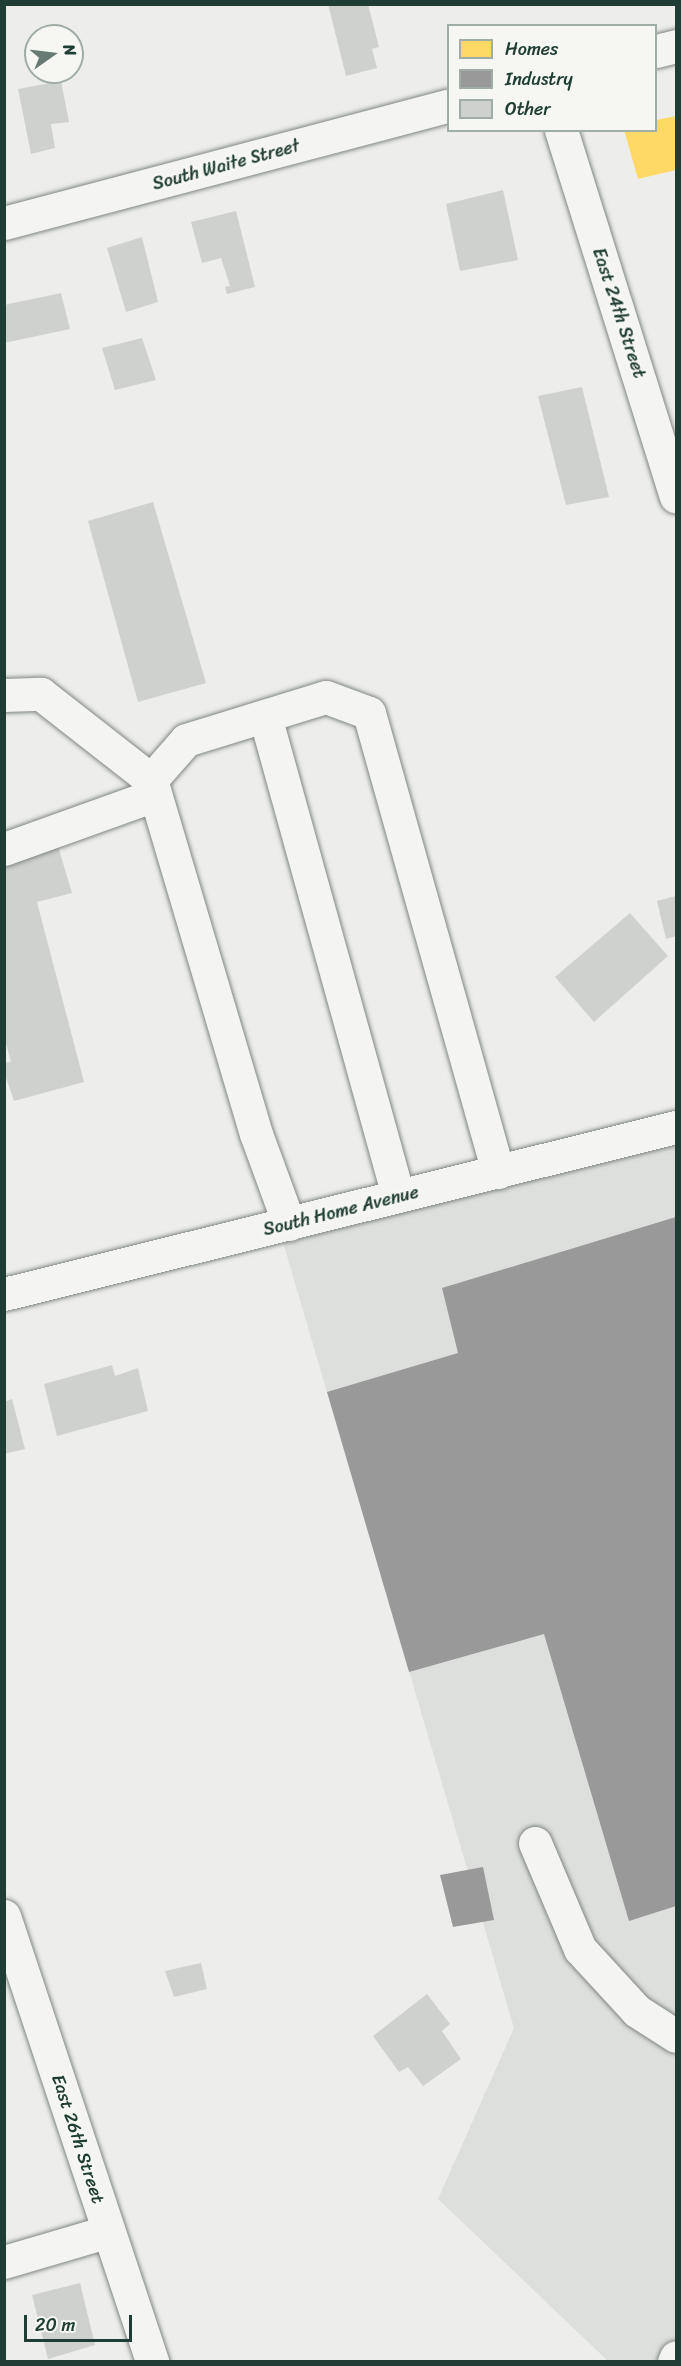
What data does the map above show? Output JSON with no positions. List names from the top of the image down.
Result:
{
  "streets": {
    "street": [
      "South Waite Street",
      "East 24th Street",
      "South Home Avenue",
      "East 26th Street"
    ]
  },
  "legend": ["Homes", "Industry", "Other"],
  "scale_bar": "20 m",
  "north": "right"
}
